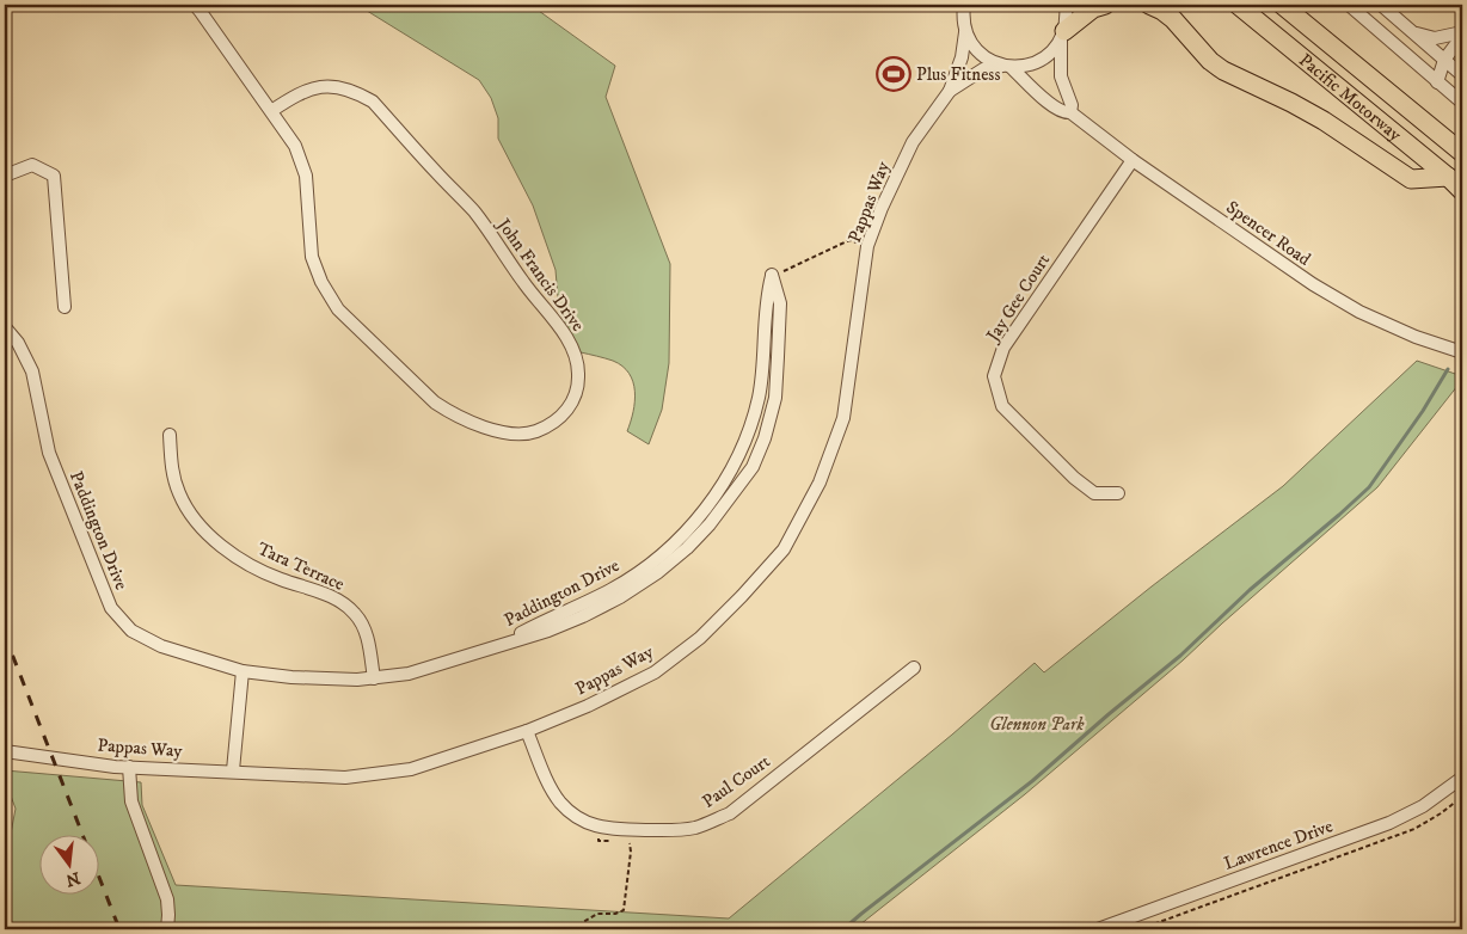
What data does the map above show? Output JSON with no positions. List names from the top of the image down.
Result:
{
  "streets": {
    "highway": ["Pacific Motorway"],
    "street": [
      "Pappas Way",
      "Spencer Road",
      "John Francis Drive",
      "Jay Gee Court",
      "Paddington Drive",
      "Tara Terrace",
      "Paul Court",
      "Lawrence Drive"
    ]
  },
  "crossings": [
    ["Pappas Way", "Spencer Road"],
    ["Pappas Way", "Paul Court"],
    ["Spencer Road", "Jay Gee Court"],
    ["Paddington Drive", "Tara Terrace"]
  ],
  "parks": ["Glennon Park"],
  "places": {
    "sports": ["Plus Fitness"]
  },
  "north": "bottom"
}
